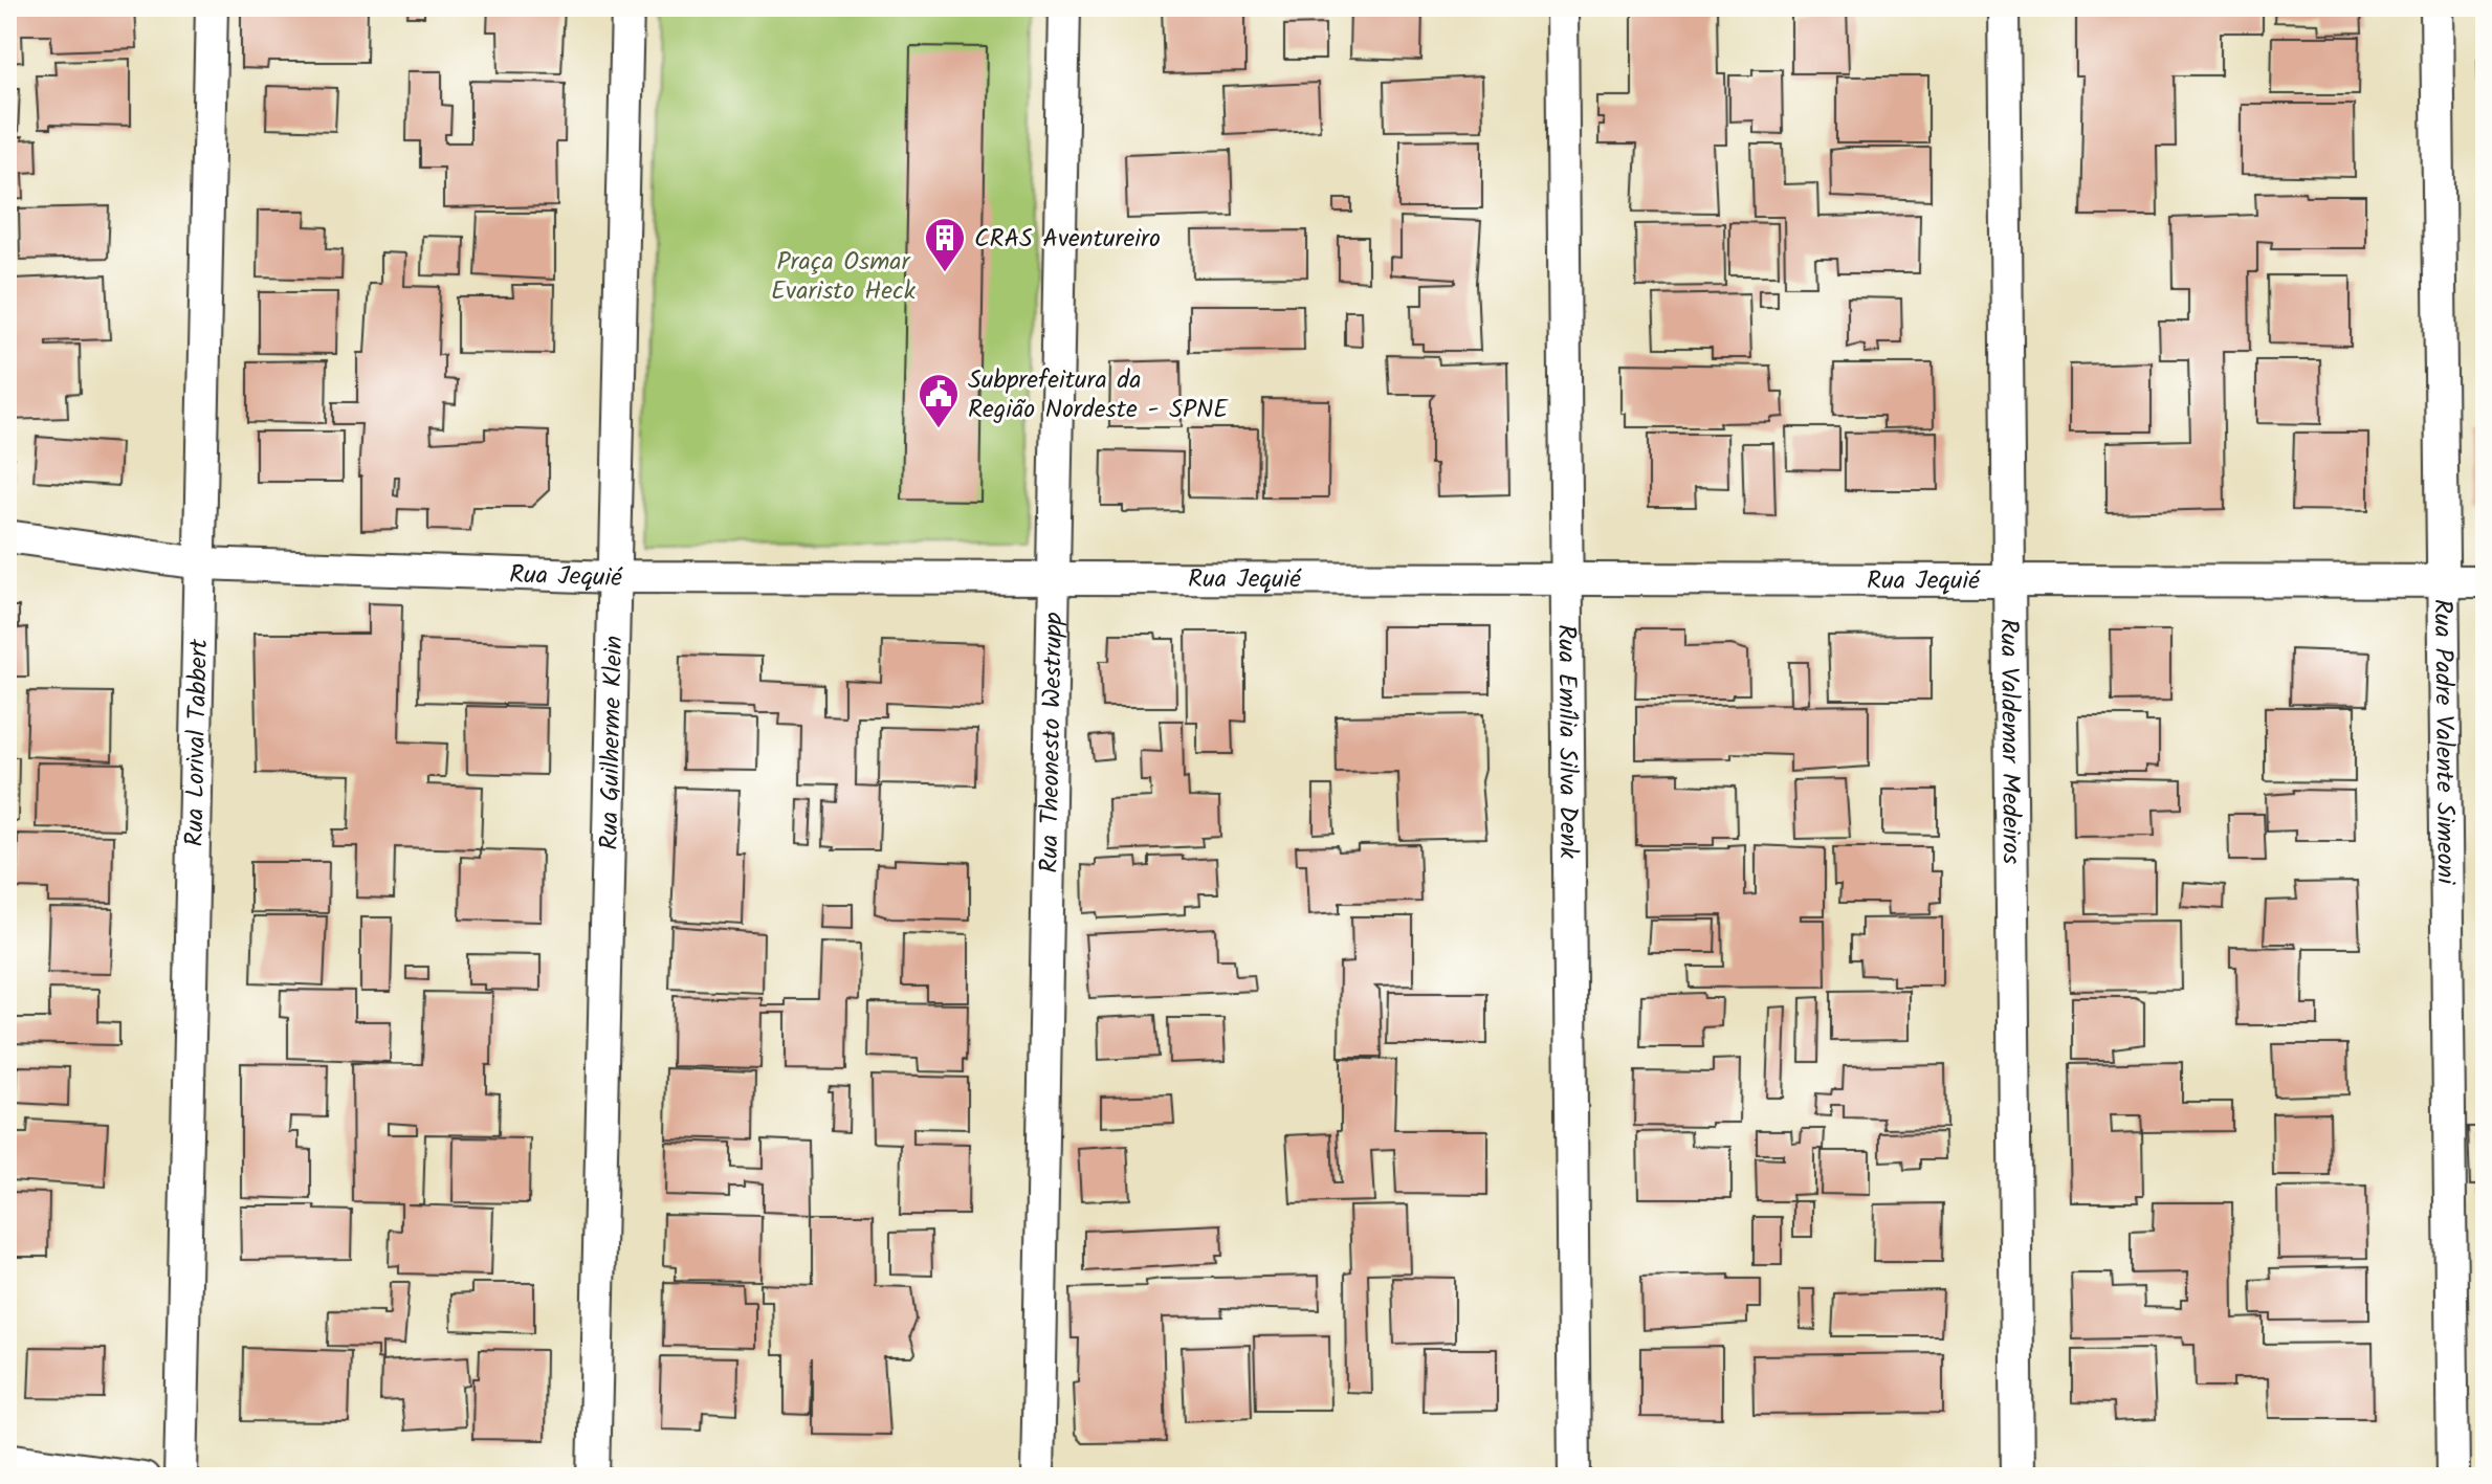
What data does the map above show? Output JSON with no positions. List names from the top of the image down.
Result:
{
  "streets": {
    "street": [
      "Rua Jequié",
      "Rua Valdemar Medeiros",
      "Rua Padre Valente Simeoni",
      "Rua Lorival Tabbert",
      "Rua Guilherme Klein",
      "Rua Theonesto Westrupp",
      "Rua Emília Silva Denk"
    ]
  },
  "crossings": [
    ["Rua Jequié", "Rua Valdemar Medeiros"],
    ["Rua Jequié", "Rua Padre Valente Simeoni"],
    ["Rua Jequié", "Rua Lorival Tabbert"],
    ["Rua Jequié", "Rua Guilherme Klein"],
    ["Rua Jequié", "Rua Theonesto Westrupp"],
    ["Rua Jequié", "Rua Emília Silva Denk"]
  ],
  "parks": ["Praça Osmar Evaristo Heck"],
  "places": {
    "building": ["CRAS Aventureiro"],
    "public building": ["Subprefeitura da Região Nordeste - SPNE"]
  }
}
